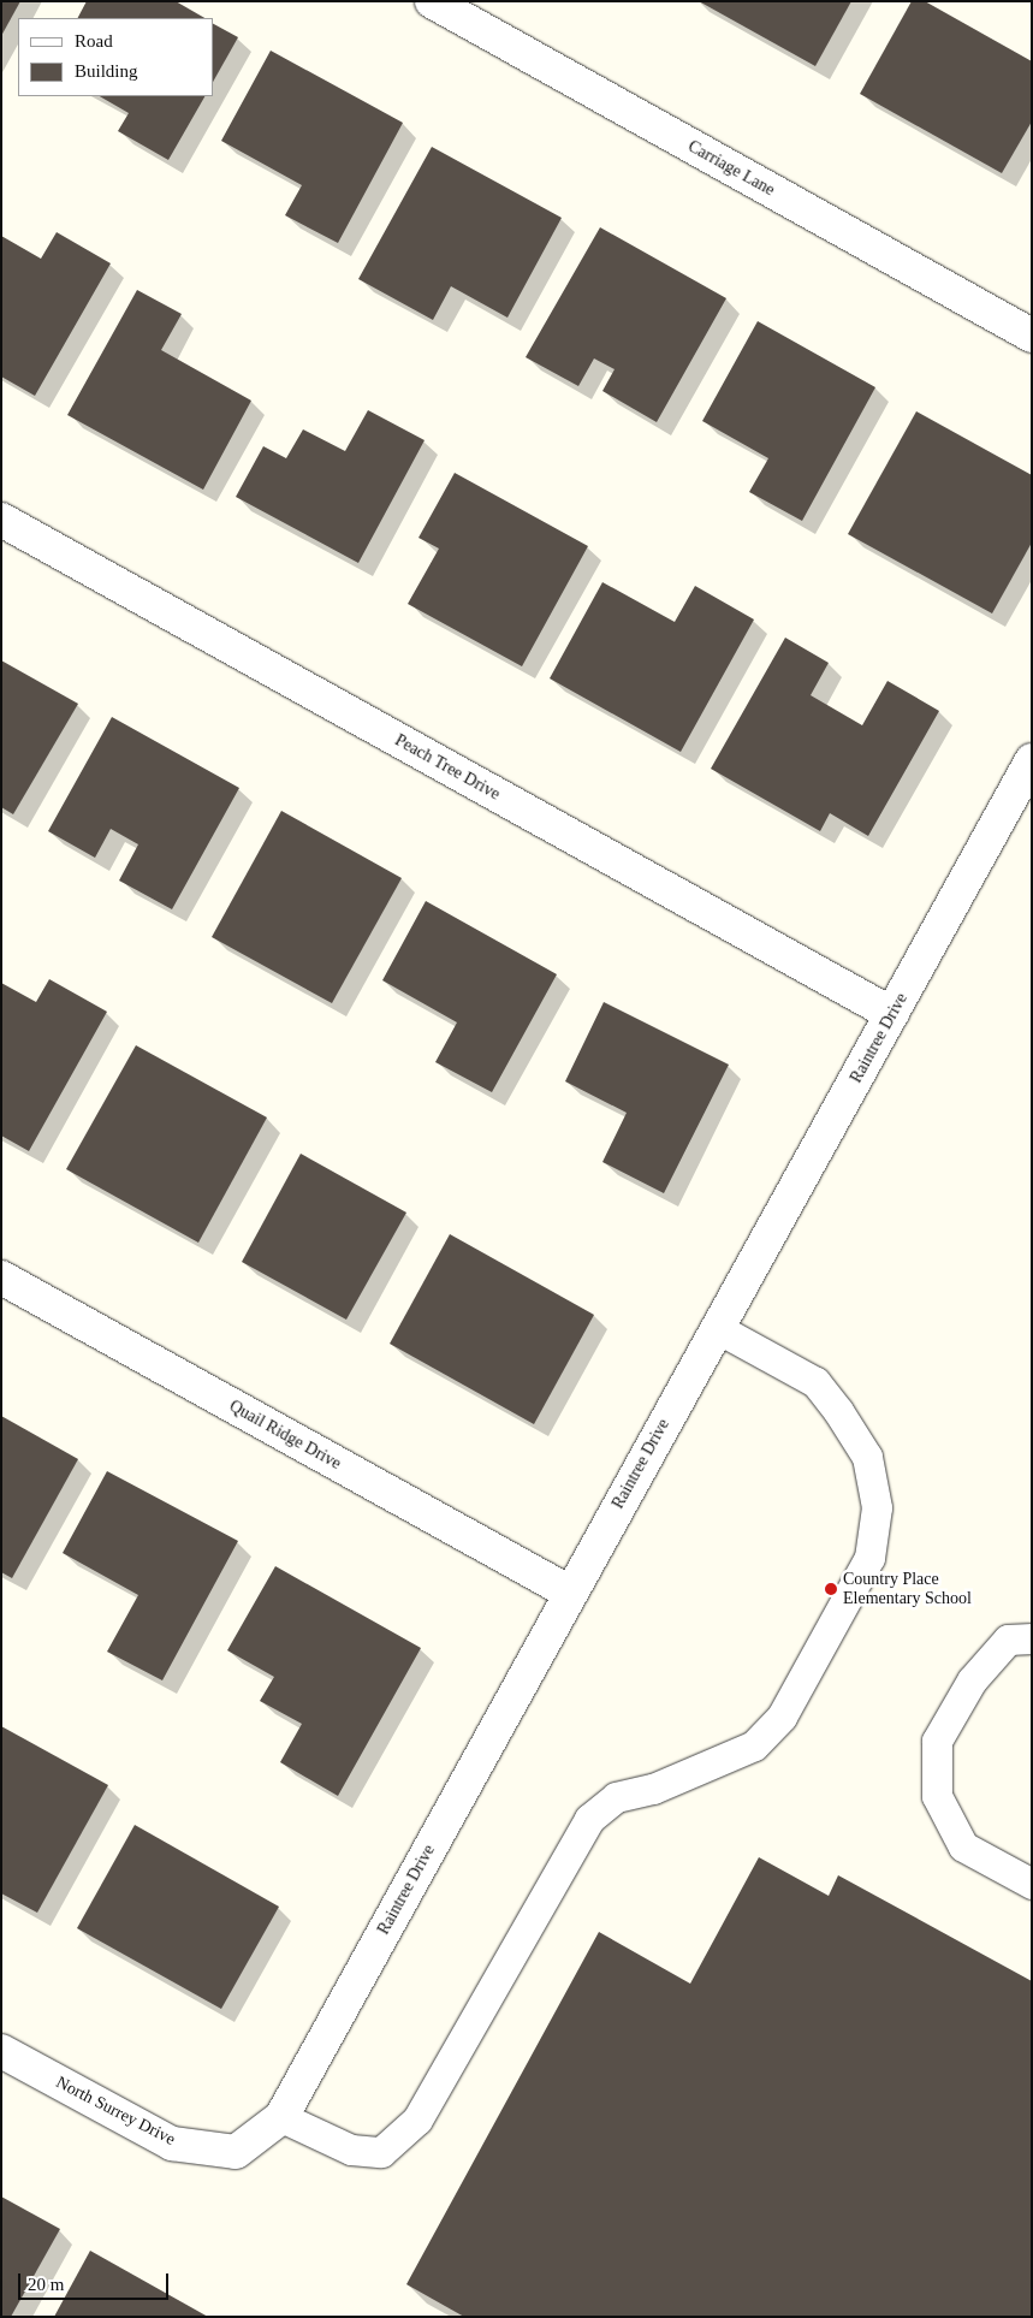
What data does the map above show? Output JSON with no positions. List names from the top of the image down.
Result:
{
  "streets": {
    "street": [
      "Carriage Lane",
      "Peach Tree Drive",
      "Raintree Drive",
      "Quail Ridge Drive",
      "North Surrey Drive"
    ]
  },
  "crossings": [
    ["Peach Tree Drive", "Raintree Drive"],
    ["Raintree Drive", "Quail Ridge Drive"],
    ["Raintree Drive", "North Surrey Drive"]
  ],
  "places": ["Country Place Elementary School"],
  "legend": ["Road", "Building"],
  "scale_bar": "20 m"
}
